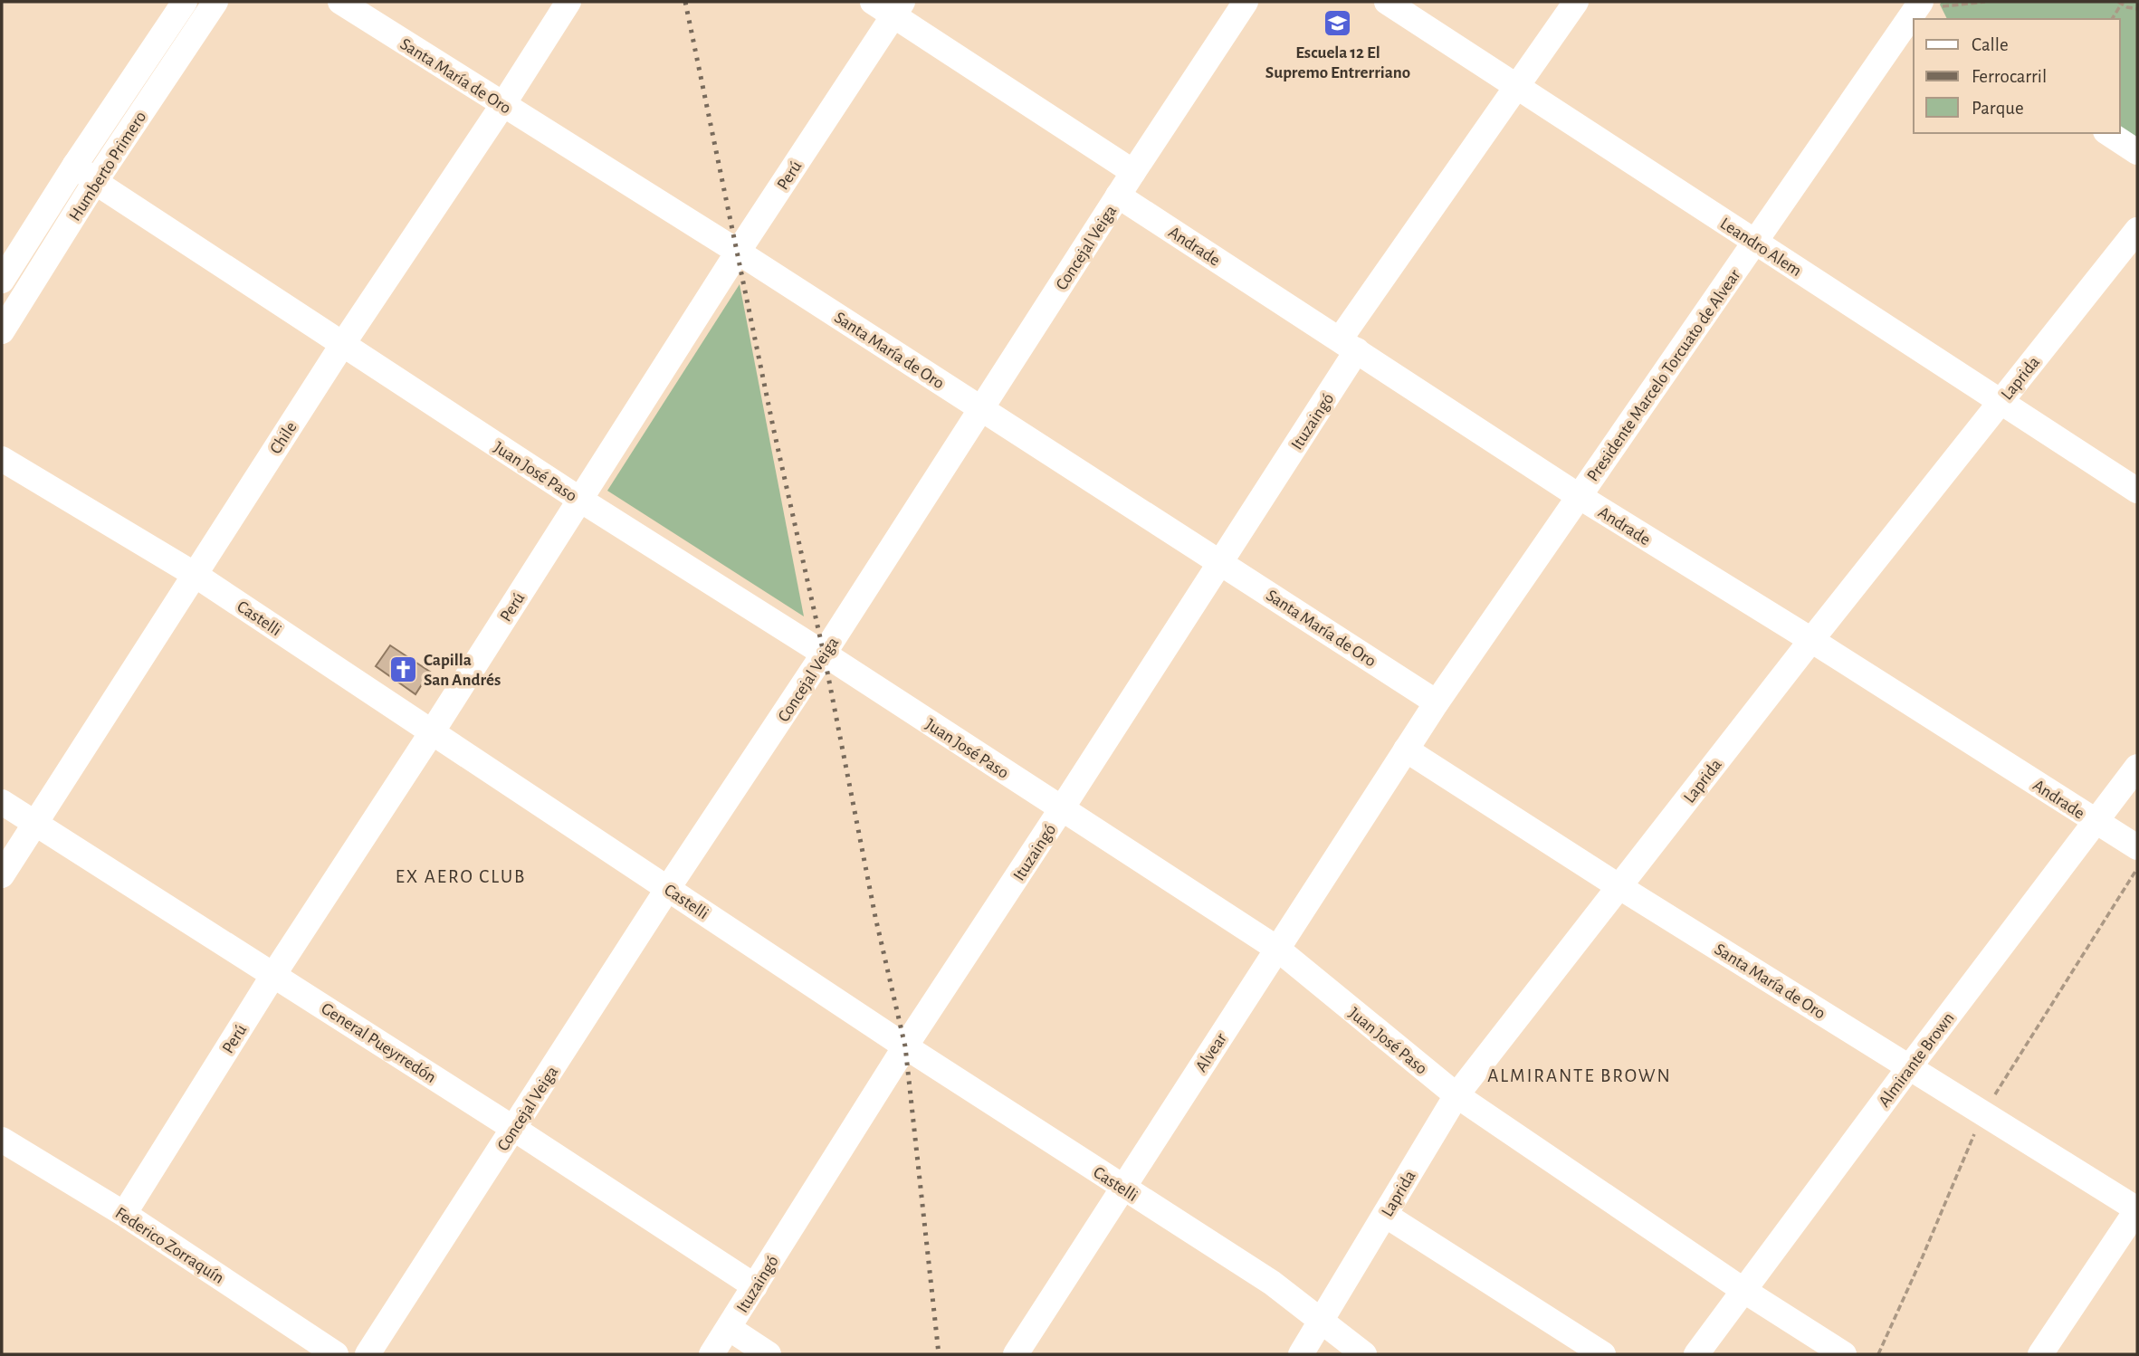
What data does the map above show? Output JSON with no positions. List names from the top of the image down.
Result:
{
  "streets": {
    "street": [
      "Santa María de Oro",
      "Humberto Primero",
      "Perú",
      "Andrade",
      "Leandro Alem",
      "Concejal Veiga",
      "Presidente Marcelo Torcuato de Alvear",
      "Laprida",
      "Ituzaingó",
      "Chile",
      "Juan José Paso",
      "Castelli",
      "General Pueyrredón",
      "Alvear",
      "Almirante Brown",
      "Federico Zorraquín"
    ]
  },
  "crossings": [
    ["Santa María de Oro", "Perú"],
    ["Santa María de Oro", "Concejal Veiga"],
    ["Santa María de Oro", "Presidente Marcelo Torcuato de Alvear"],
    ["Santa María de Oro", "Laprida"],
    ["Santa María de Oro", "Ituzaingó"],
    ["Santa María de Oro", "Chile"],
    ["Santa María de Oro", "Alvear"],
    ["Santa María de Oro", "Almirante Brown"],
    ["Humberto Primero", "Juan José Paso"],
    ["Perú", "Juan José Paso"],
    ["Perú", "Castelli"],
    ["Perú", "General Pueyrredón"],
    ["Perú", "Federico Zorraquín"],
    ["Andrade", "Concejal Veiga"],
    ["Andrade", "Presidente Marcelo Torcuato de Alvear"],
    ["Andrade", "Laprida"],
    ["Andrade", "Ituzaingó"],
    ["Andrade", "Almirante Brown"],
    ["Leandro Alem", "Presidente Marcelo Torcuato de Alvear"],
    ["Leandro Alem", "Laprida"],
    ["Leandro Alem", "Ituzaingó"],
    ["Concejal Veiga", "Juan José Paso"],
    ["Concejal Veiga", "Castelli"],
    ["Concejal Veiga", "General Pueyrredón"],
    ["Presidente Marcelo Torcuato de Alvear", "Alvear"],
    ["Laprida", "Juan José Paso"],
    ["Laprida", "Castelli"],
    ["Ituzaingó", "Juan José Paso"],
    ["Ituzaingó", "Castelli"],
    ["Ituzaingó", "General Pueyrredón"],
    ["Chile", "Juan José Paso"],
    ["Chile", "Castelli"],
    ["Chile", "General Pueyrredón"],
    ["Juan José Paso", "Alvear"],
    ["Juan José Paso", "Almirante Brown"],
    ["Castelli", "Alvear"]
  ],
  "districts": ["EX AERO CLUB", "ALMIRANTE BROWN"],
  "places": {
    "school or university": ["Escuela 12 El Supremo Entrerriano"],
    "church": ["Capilla San Andrés"]
  },
  "legend": ["Calle", "Ferrocarril", "Parque"]
}
